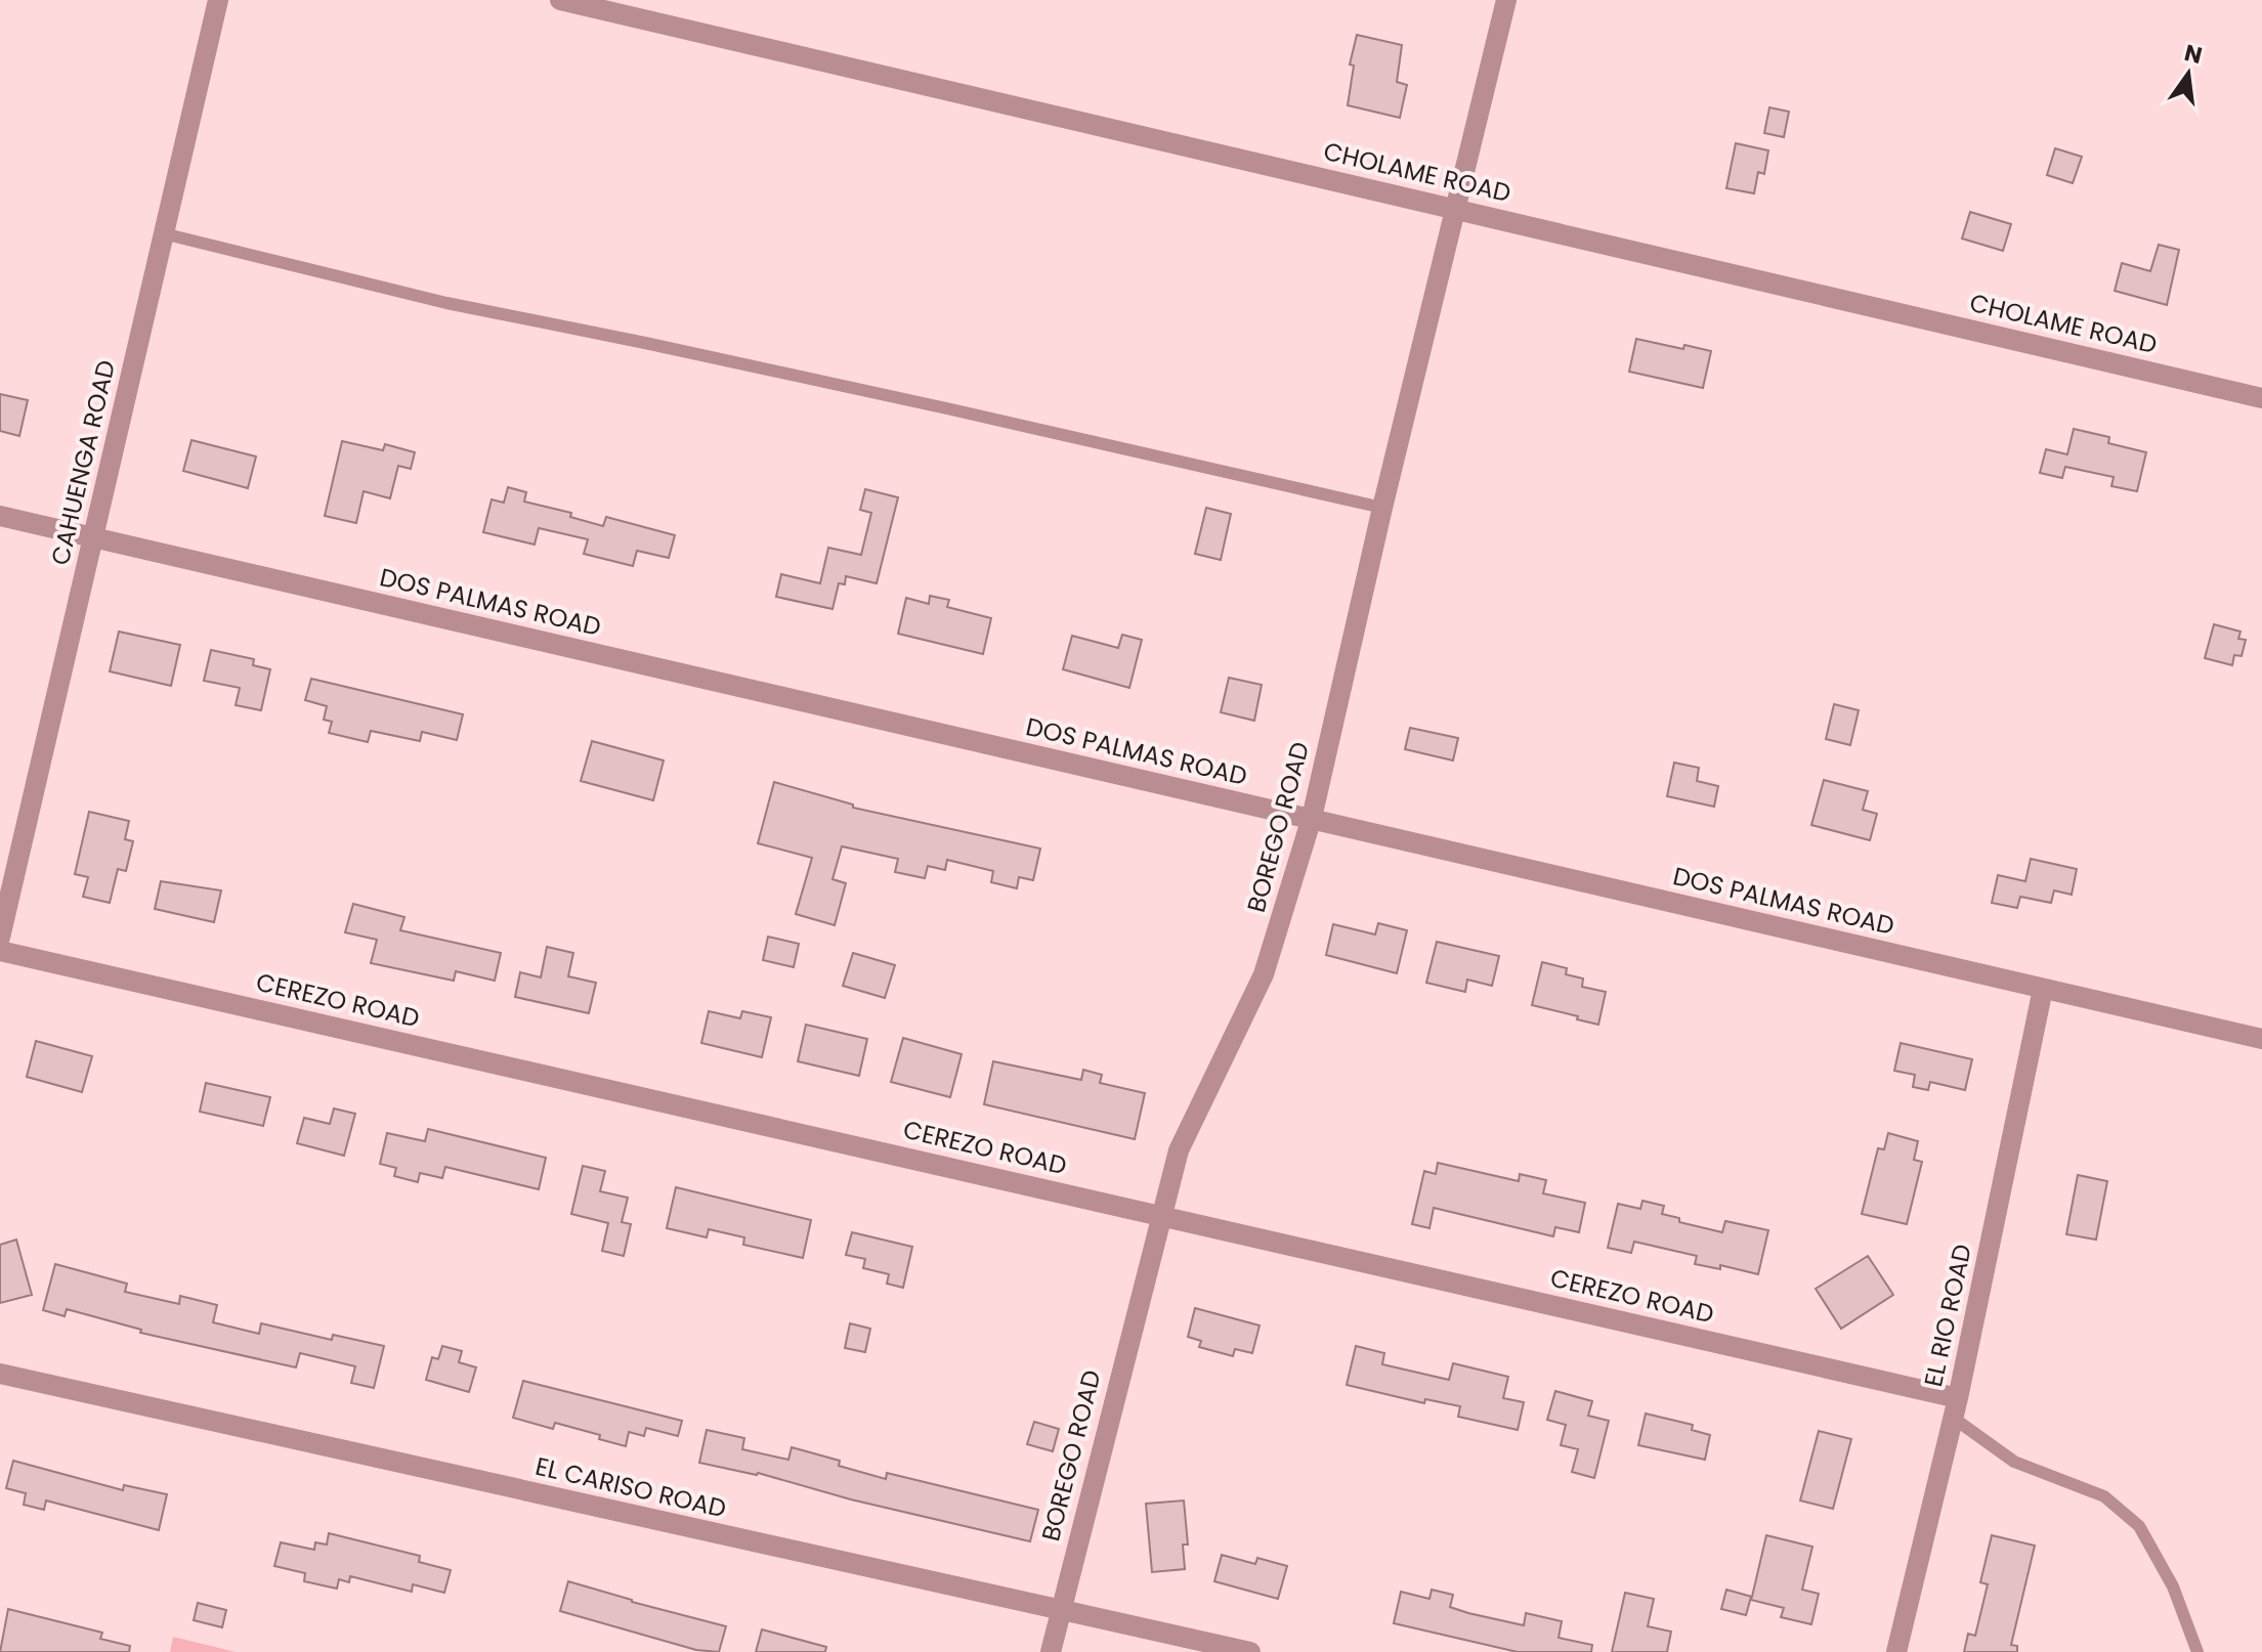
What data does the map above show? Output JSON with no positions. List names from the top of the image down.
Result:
{
  "streets": {
    "street": [
      "CHOLAME ROAD",
      "CAHUENGA ROAD",
      "DOS PALMAS ROAD",
      "BOREGO ROAD",
      "CEREZO ROAD",
      "EL RIO ROAD",
      "EL CARISO ROAD"
    ]
  },
  "crossings": [
    ["CHOLAME ROAD", "BOREGO ROAD"],
    ["CAHUENGA ROAD", "DOS PALMAS ROAD"],
    ["DOS PALMAS ROAD", "BOREGO ROAD"],
    ["DOS PALMAS ROAD", "EL RIO ROAD"],
    ["BOREGO ROAD", "CEREZO ROAD"],
    ["BOREGO ROAD", "EL CARISO ROAD"],
    ["CEREZO ROAD", "EL RIO ROAD"]
  ],
  "north": "top"
}
